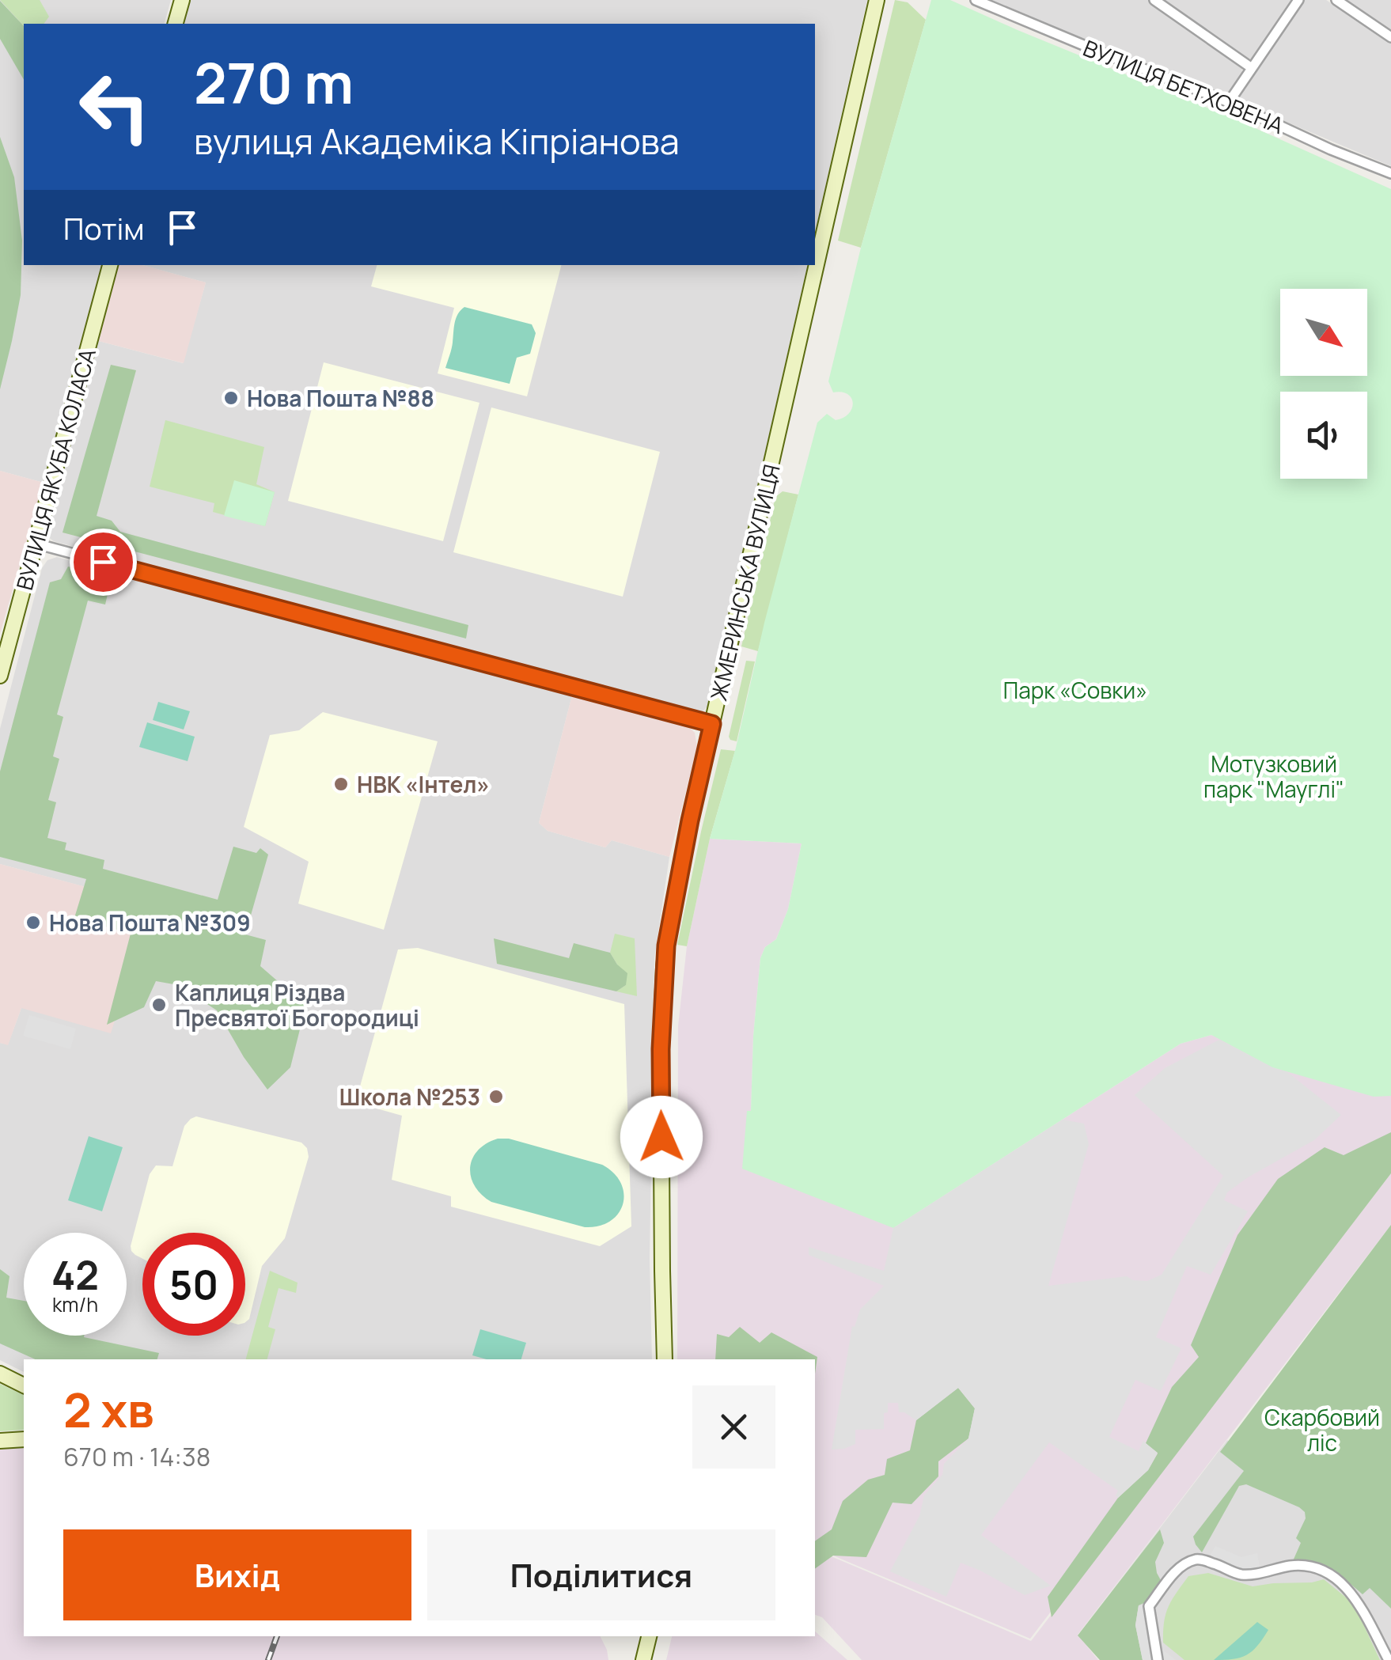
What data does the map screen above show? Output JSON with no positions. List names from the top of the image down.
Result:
{
  "streets": {
    "main road": ["ВУЛИЦЯ ЯКУБА КОЛАСА", "ЖМЕРИНСЬКА ВУЛИЦЯ"],
    "street": ["ВУЛИЦЯ БЕТХОВЕНА"]
  },
  "parks": ["Парк «Совки»", "Мотузковий парк \"Мауглі\"", "Скарбовий ліс"],
  "places": [
    "Нова Пошта №88",
    "НВК «Інтел»",
    "Нова Пошта №309",
    "Каплиця Різдва Пресвятої Богородиці",
    "Школа №253"
  ],
  "north": "bottom right",
  "page": {
    "turn": ["270 m", "вулиця Академіка Кіпріанова"],
    "then": "Потім",
    "speed": "42 km/h",
    "limit": "50",
    "heading": ["2 хв", "670 m · 14:38"],
    "buttons": ["Вихід", "Поділитися"]
  }
}
